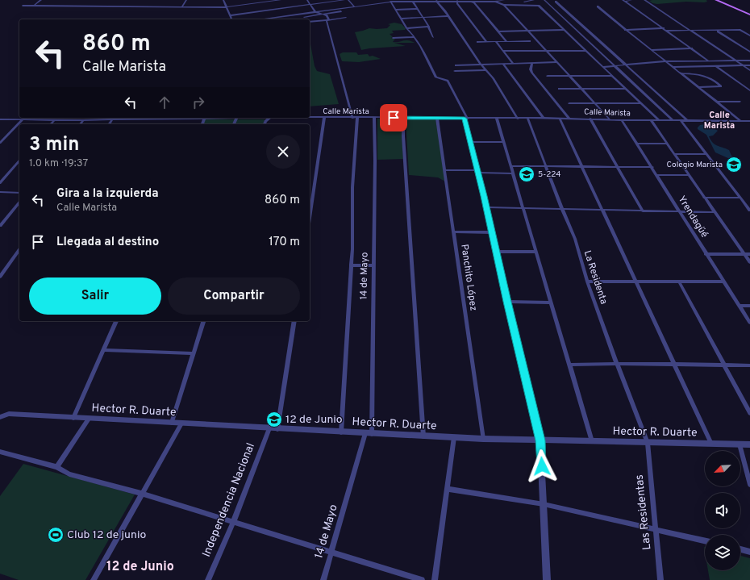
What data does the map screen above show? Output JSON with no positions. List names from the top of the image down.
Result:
{
  "streets": {
    "street": [
      "Calle Marista",
      "Yrendagüé",
      "14 de Mayo",
      "Panchito López",
      "La Residenta",
      "Hector R. Duarte",
      "Independencia Nacional",
      "Las Residentas"
    ]
  },
  "crossings": [
    ["Calle Marista", "Yrendagüé"],
    ["Calle Marista", "14 de Mayo"],
    ["Calle Marista", "Panchito López"],
    ["Calle Marista", "La Residenta"],
    ["14 de Mayo", "Hector R. Duarte"],
    ["Panchito López", "Hector R. Duarte"],
    ["La Residenta", "Hector R. Duarte"],
    ["La Residenta", "Las Residentas"],
    ["Hector R. Duarte", "Independencia Nacional"],
    ["Hector R. Duarte", "Las Residentas"]
  ],
  "districts": ["Calle Marista", "12 de Junio"],
  "places": {
    "school or university": ["Colegio Marista", "5-224", "12 de Junio"],
    "sports": ["Club 12 de junio"]
  },
  "north": "bottom left",
  "page": {
    "turn": ["860 m", "Calle Marista"],
    "heading": ["3 min", "1.0 km · 19:37"],
    "list": [
      {
        "name": "Gira a la izquierda",
        "note": "Calle Marista",
        "value": "860 m"
      },
      {
        "name": "Llegada al destino",
        "value": "170 m"
      }
    ],
    "buttons": ["Salir", "Compartir"]
  }
}
